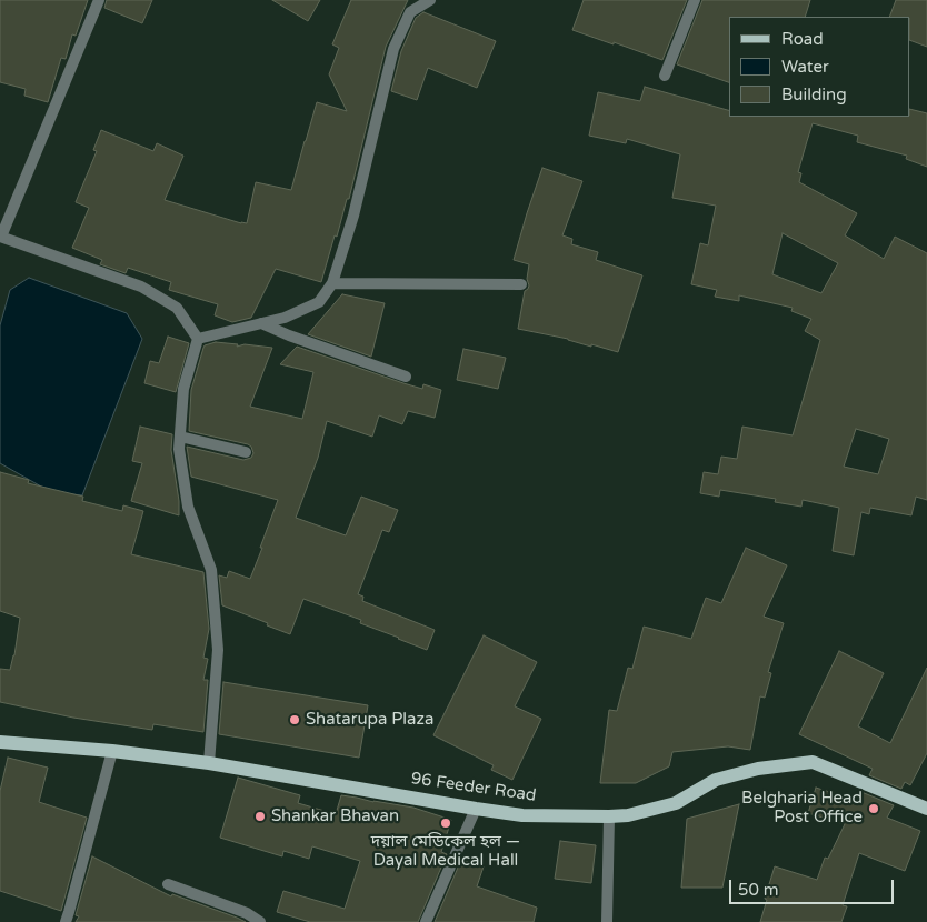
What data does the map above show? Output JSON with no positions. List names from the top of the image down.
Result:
{
  "streets": {
    "main road": ["96 Feeder Road"]
  },
  "places": [
    "Shatarupa Plaza",
    "Belgharia Head Post Office",
    "Shankar Bhavan",
    "দয়াল মেডিকেল হল — Dayal Medical Hall"
  ],
  "legend": ["Road", "Water", "Building"],
  "scale_bar": "50 m"
}
